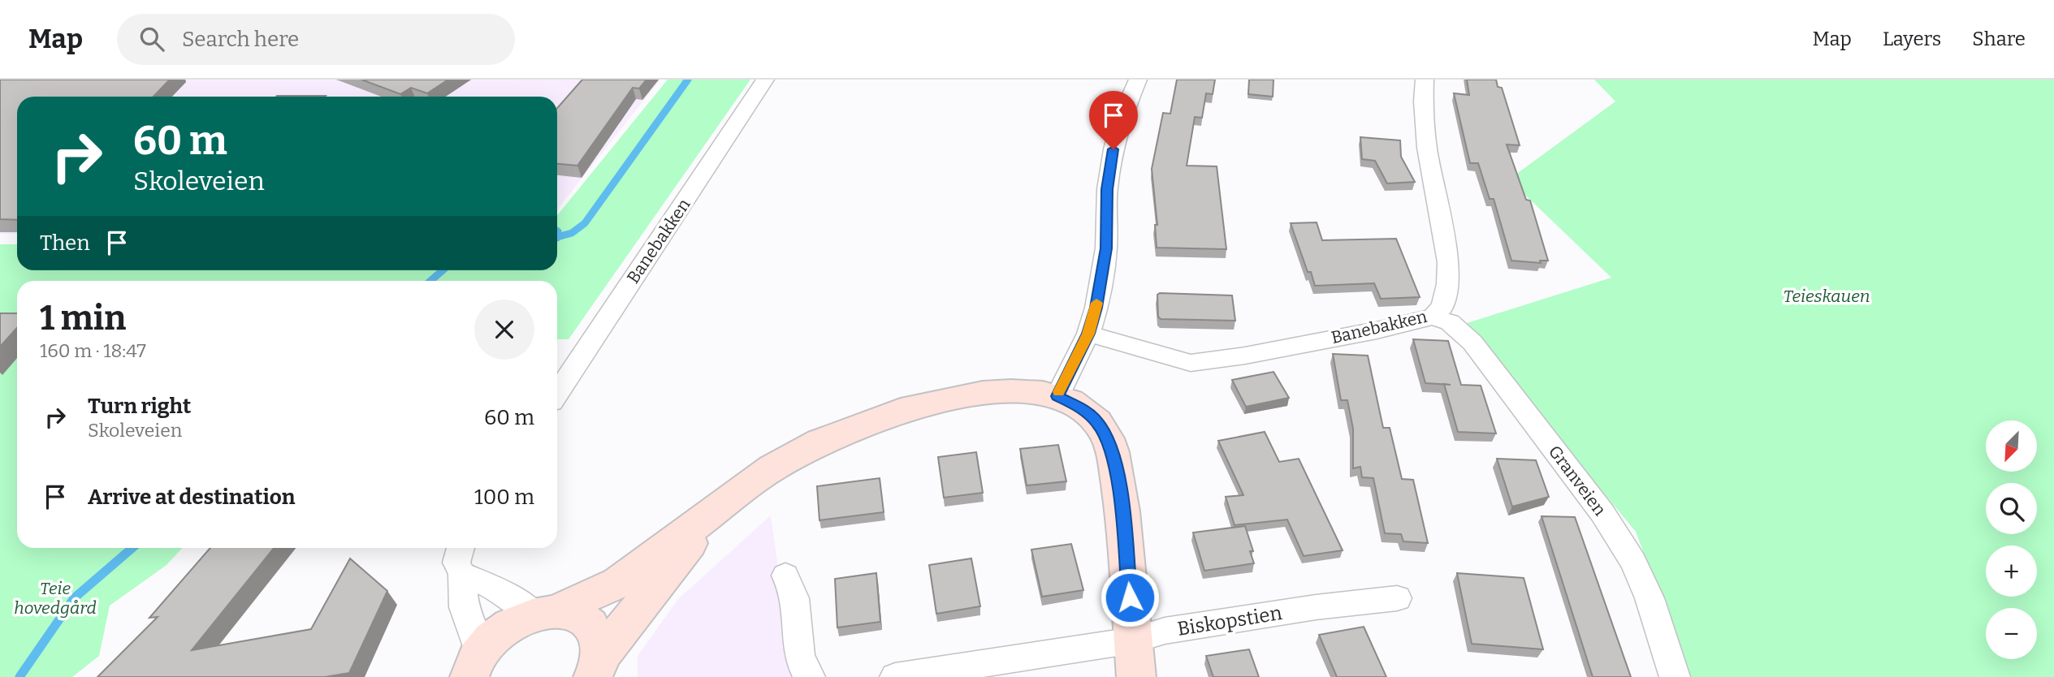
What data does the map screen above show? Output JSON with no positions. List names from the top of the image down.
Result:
{
  "streets": {
    "street": ["Banebakken", "Granveien", "Biskopstien"]
  },
  "crossings": [
    ["Banebakken", "Granveien"]
  ],
  "parks": ["Teieskauen", "Teie hovedgård"],
  "north": "bottom left",
  "page": {
    "header": "Map",
    "search": "Search here",
    "nav": ["Map", "Layers", "Share"],
    "turn": ["60 m", "Skoleveien"],
    "then": "Then",
    "heading": ["1 min", "160 m · 18:47"],
    "list": [
      {
        "name": "Turn right",
        "note": "Skoleveien",
        "value": "60 m"
      },
      {
        "name": "Arrive at destination",
        "value": "100 m"
      }
    ],
    "map_buttons": ["+", "−"]
  }
}
